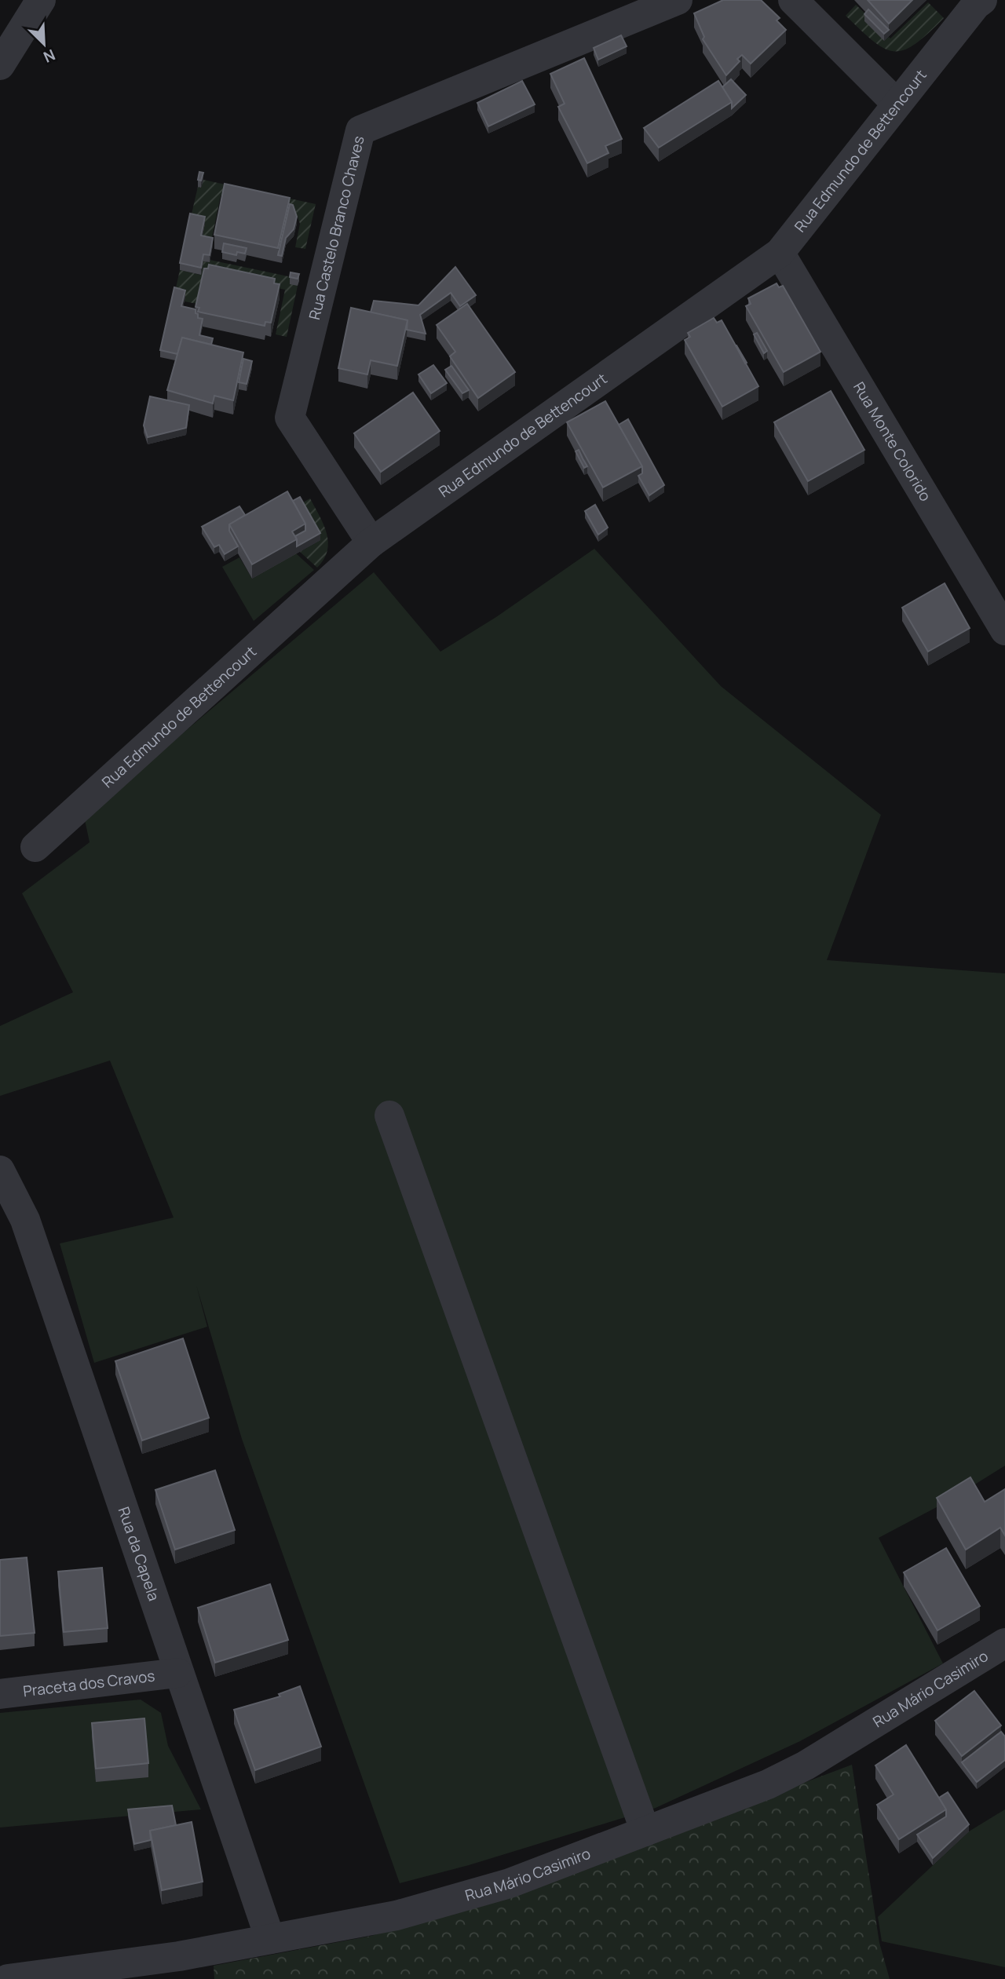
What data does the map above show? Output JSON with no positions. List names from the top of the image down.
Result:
{
  "streets": {
    "street": [
      "Rua Edmundo de Bettencourt",
      "Rua Castelo Branco Chaves",
      "Rua Monte Colorido",
      "Rua da Capela",
      "Praceta dos Cravos",
      "Rua Mário Casimiro"
    ]
  },
  "crossings": [
    ["Rua Edmundo de Bettencourt", "Rua Castelo Branco Chaves"],
    ["Rua Edmundo de Bettencourt", "Rua Monte Colorido"],
    ["Rua da Capela", "Praceta dos Cravos"],
    ["Rua da Capela", "Rua Mário Casimiro"]
  ],
  "north": "bottom right"
}
